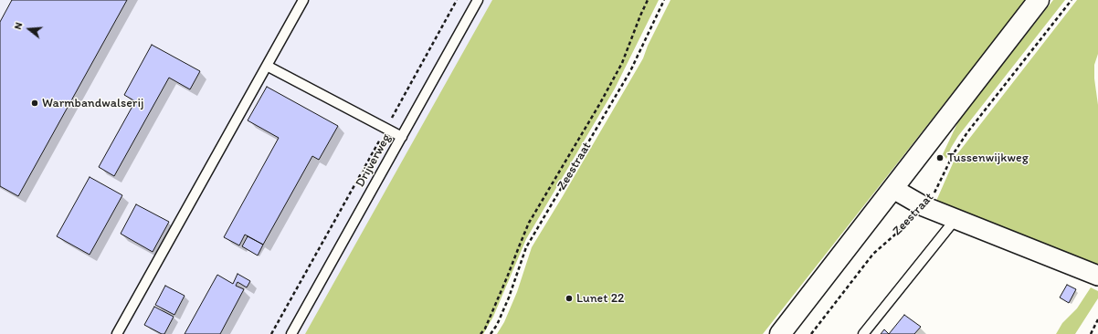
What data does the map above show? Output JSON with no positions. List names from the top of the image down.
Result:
{
  "streets": {
    "lane": ["Drijverweg"],
    "path": ["Zeestraat"]
  },
  "places": ["Warmbandwalserij", "Tussenwijkweg", "Lunet 22"],
  "north": "left"
}
